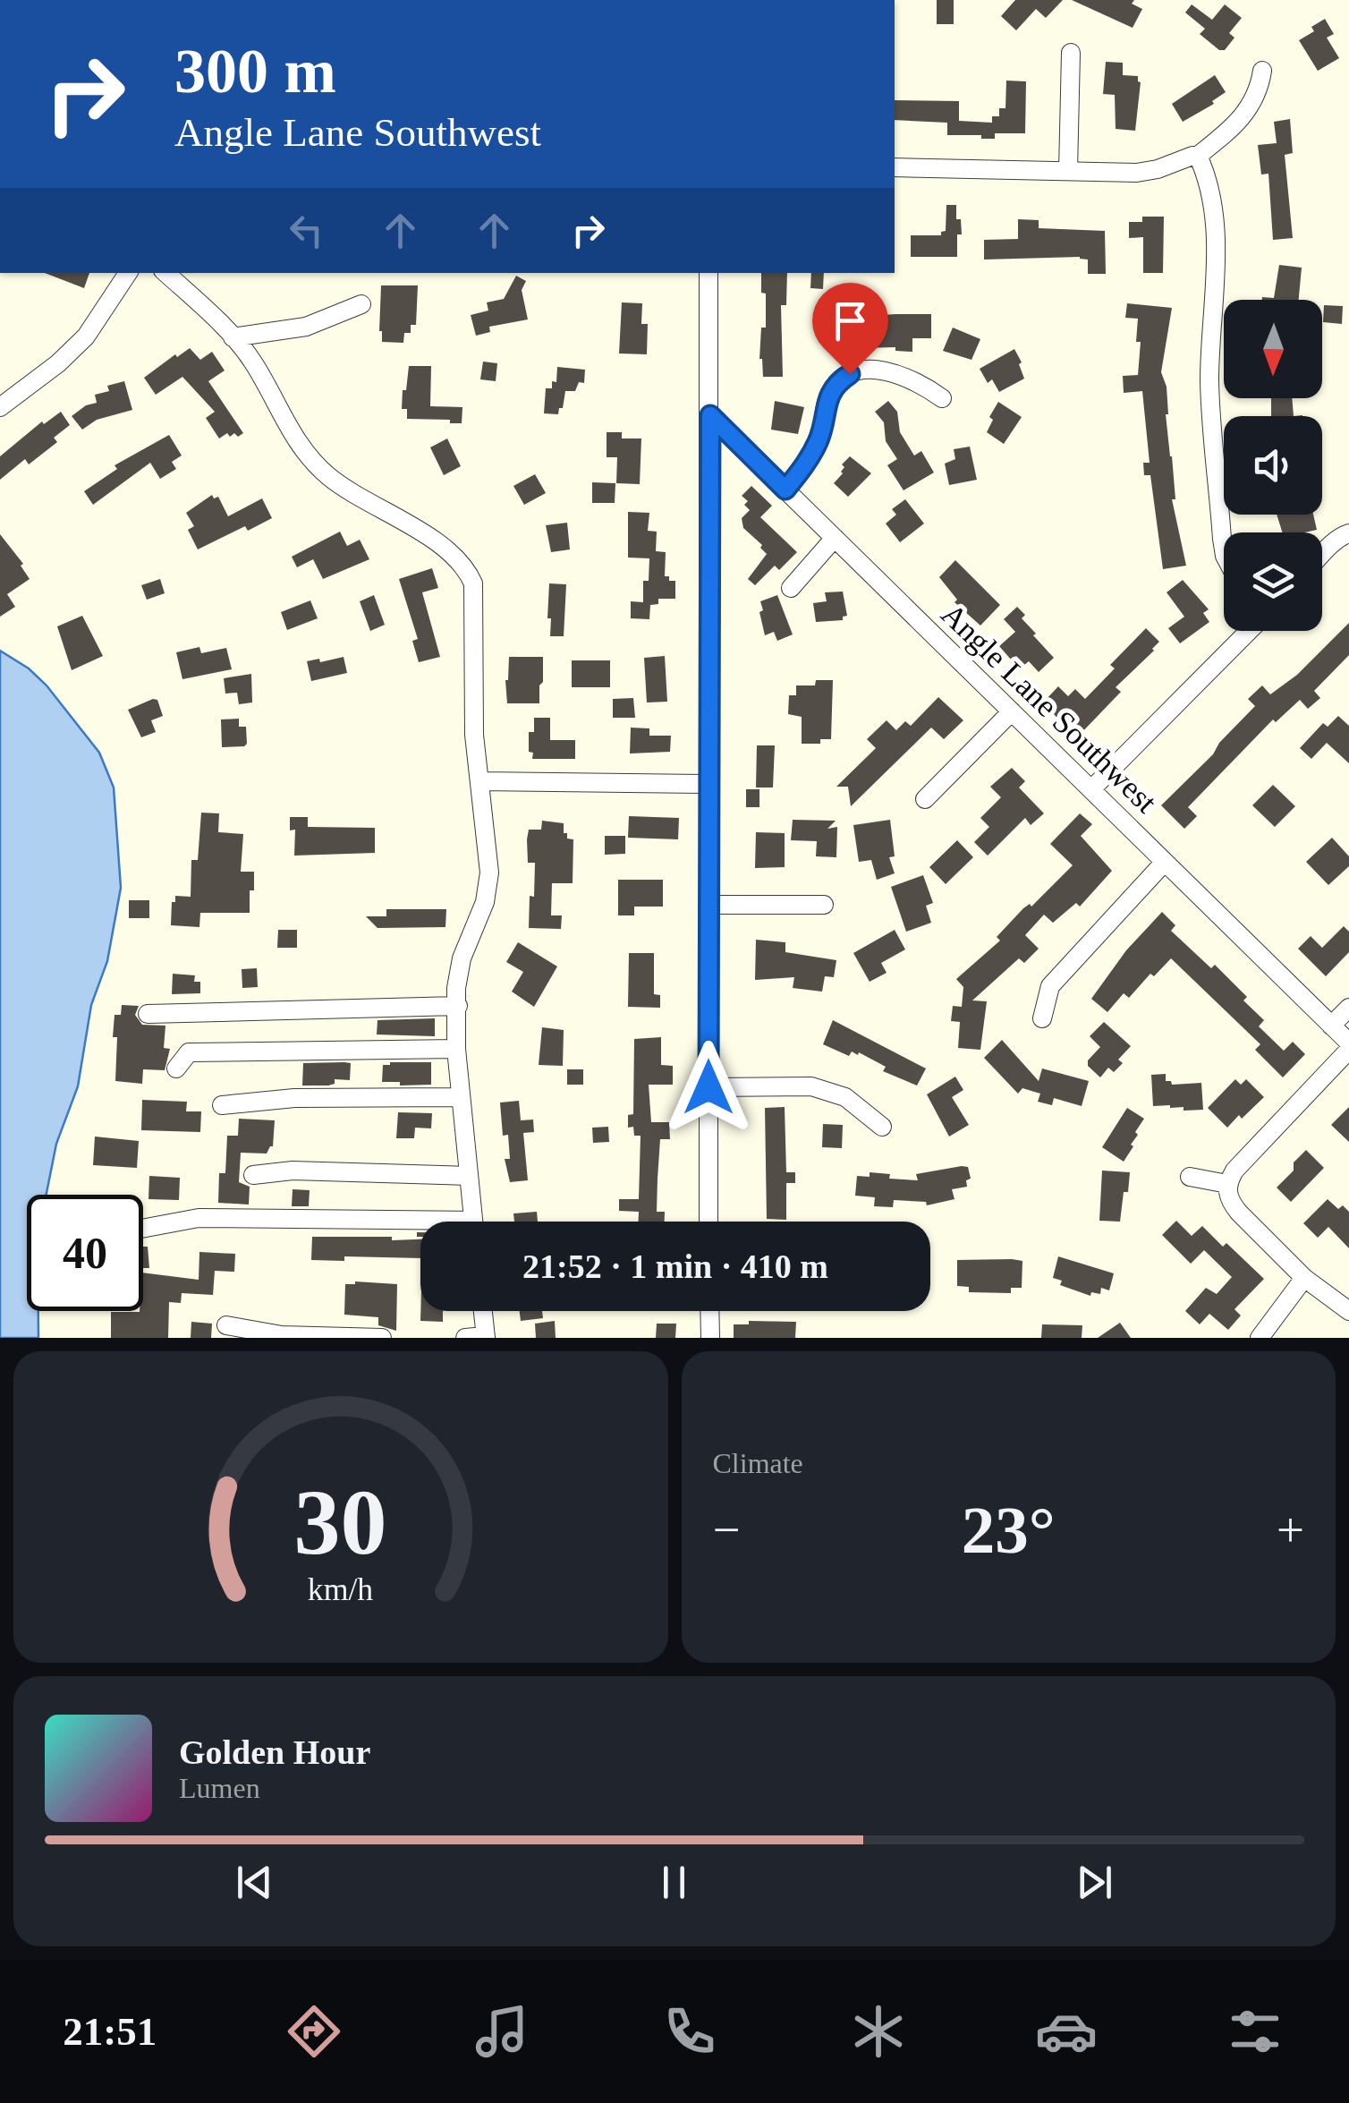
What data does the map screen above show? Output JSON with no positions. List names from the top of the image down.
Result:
{
  "streets": {
    "street": ["Angle Lane Southwest"]
  },
  "north": "bottom",
  "page": {
    "turn": ["300 m", "Angle Lane Southwest"],
    "limit": "40",
    "trip": "21:52 · 1 min · 410 m",
    "tile": "Climate",
    "heat": ["−", "23°", "+"],
    "song": ["Golden Hour", "Lumen"],
    "tabs": "21:51",
    "gauge": ["30", "km/h"]
  }
}
